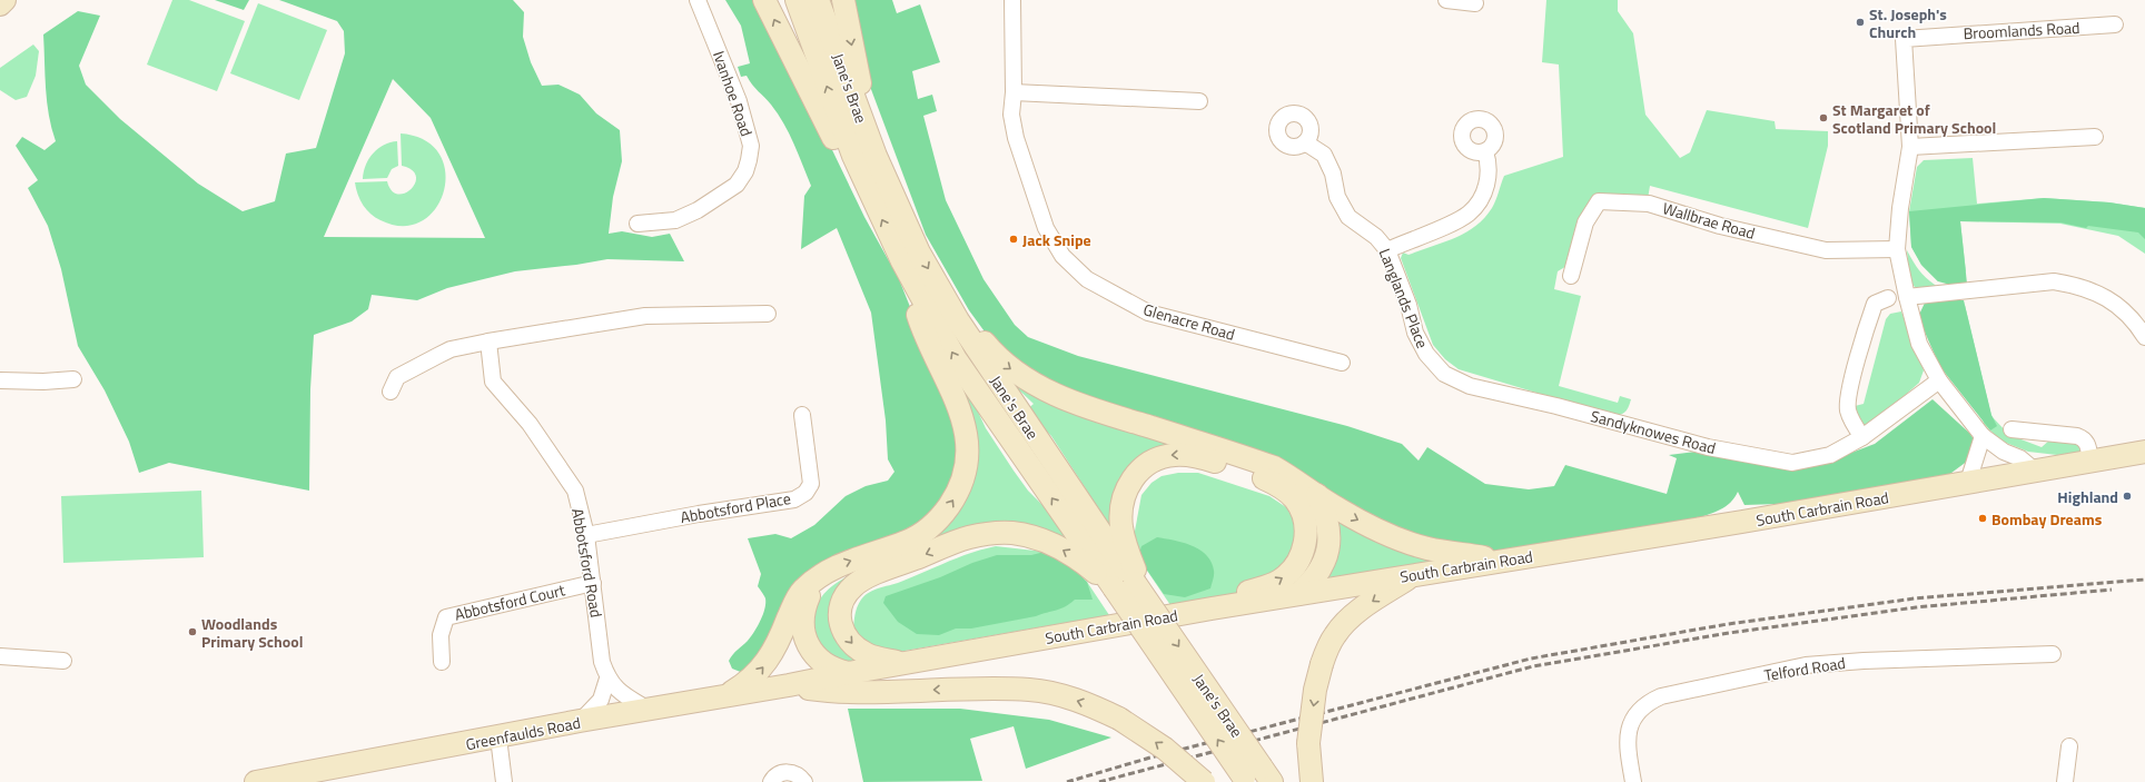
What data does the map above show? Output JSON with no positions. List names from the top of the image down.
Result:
{
  "streets": {
    "main road": ["Jane's Brae", "South Carbrain Road", "Greenfaulds Road"],
    "street": [
      "Broomlands Road",
      "Ivanhoe Road",
      "Wallbrae Road",
      "Langlands Place",
      "Glenacre Road",
      "Sandyknowes Road",
      "Abbotsford Place",
      "Abbotsford Road",
      "Abbotsford Court",
      "Telford Road"
    ]
  },
  "crossings": [
    ["Broomlands Road", "Wallbrae Road"],
    ["Broomlands Road", "Sandyknowes Road"],
    ["Broomlands Road", "South Carbrain Road"],
    ["Langlands Place", "Sandyknowes Road"],
    ["Abbotsford Place", "Abbotsford Road"],
    ["South Carbrain Road", "Greenfaulds Road"],
    ["Abbotsford Road", "Abbotsford Court"]
  ],
  "places": [
    "St. Joseph's Church",
    "St Margaret of Scotland Primary School",
    "Jack Snipe",
    "Highland",
    "Bombay Dreams",
    "Woodlands Primary School"
  ]
}
